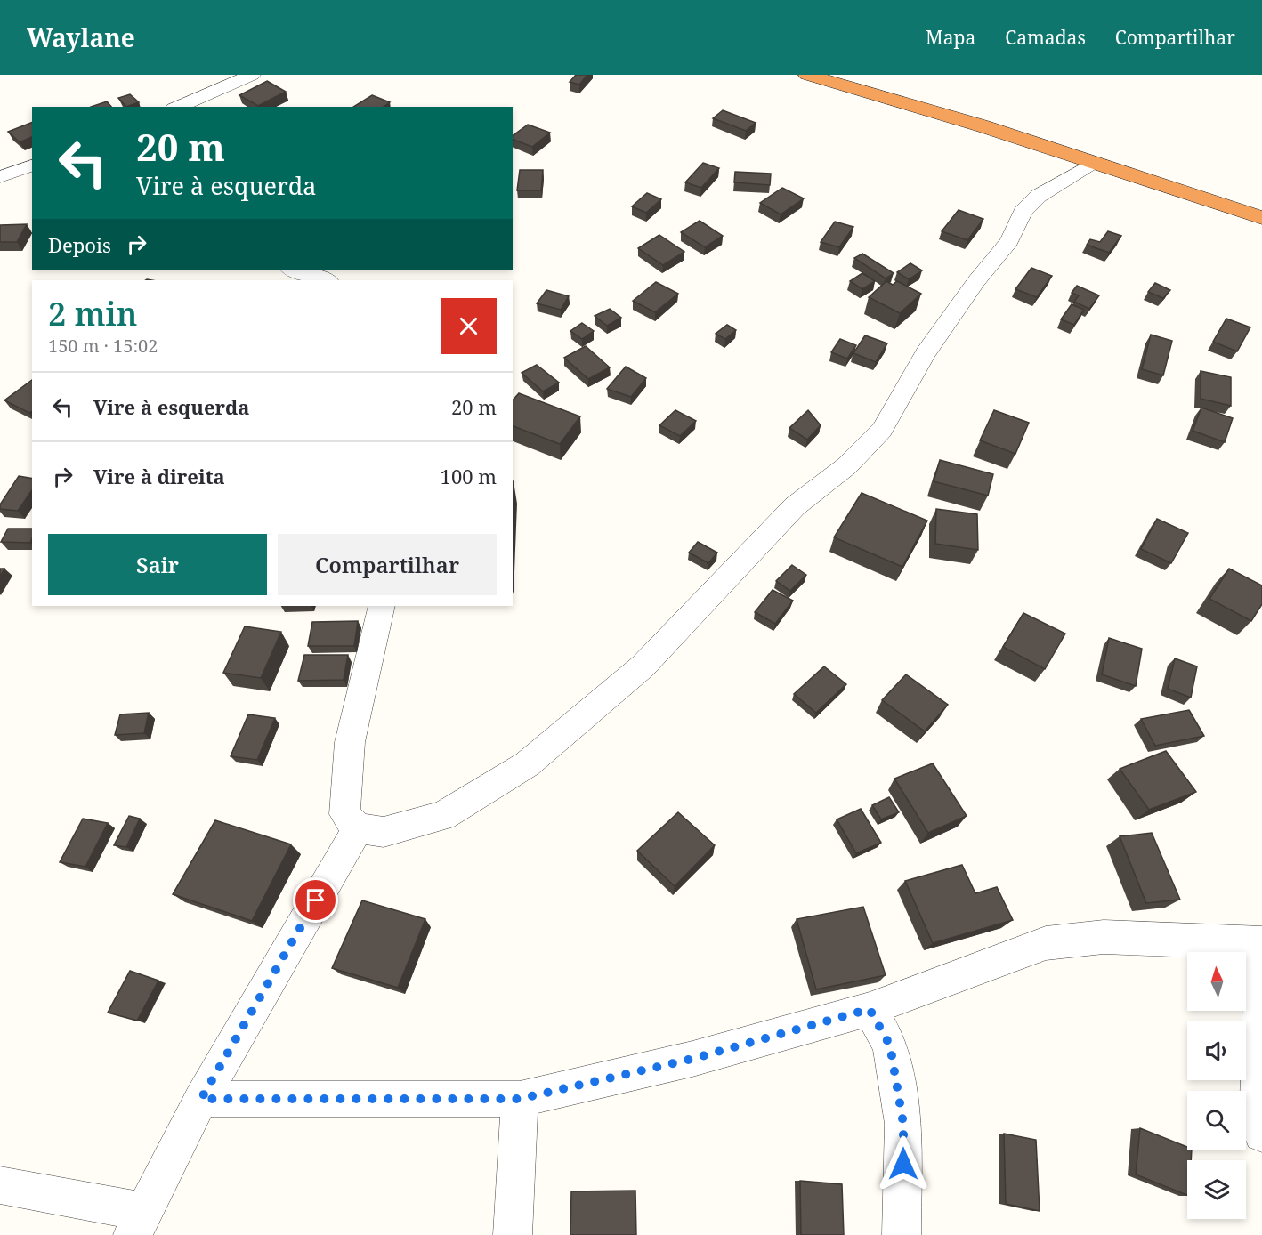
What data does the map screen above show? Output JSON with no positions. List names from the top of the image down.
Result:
{
  "north": "top",
  "page": {
    "header": "Waylane",
    "nav": ["Mapa", "Camadas", "Compartilhar"],
    "turn": ["20 m", "Vire à esquerda"],
    "then": "Depois",
    "heading": ["2 min", "150 m · 15:02"],
    "list": [
      {
        "name": "Vire à esquerda",
        "value": "20 m"
      },
      {
        "name": "Vire à direita",
        "value": "100 m"
      }
    ],
    "buttons": ["Sair", "Compartilhar"]
  }
}
